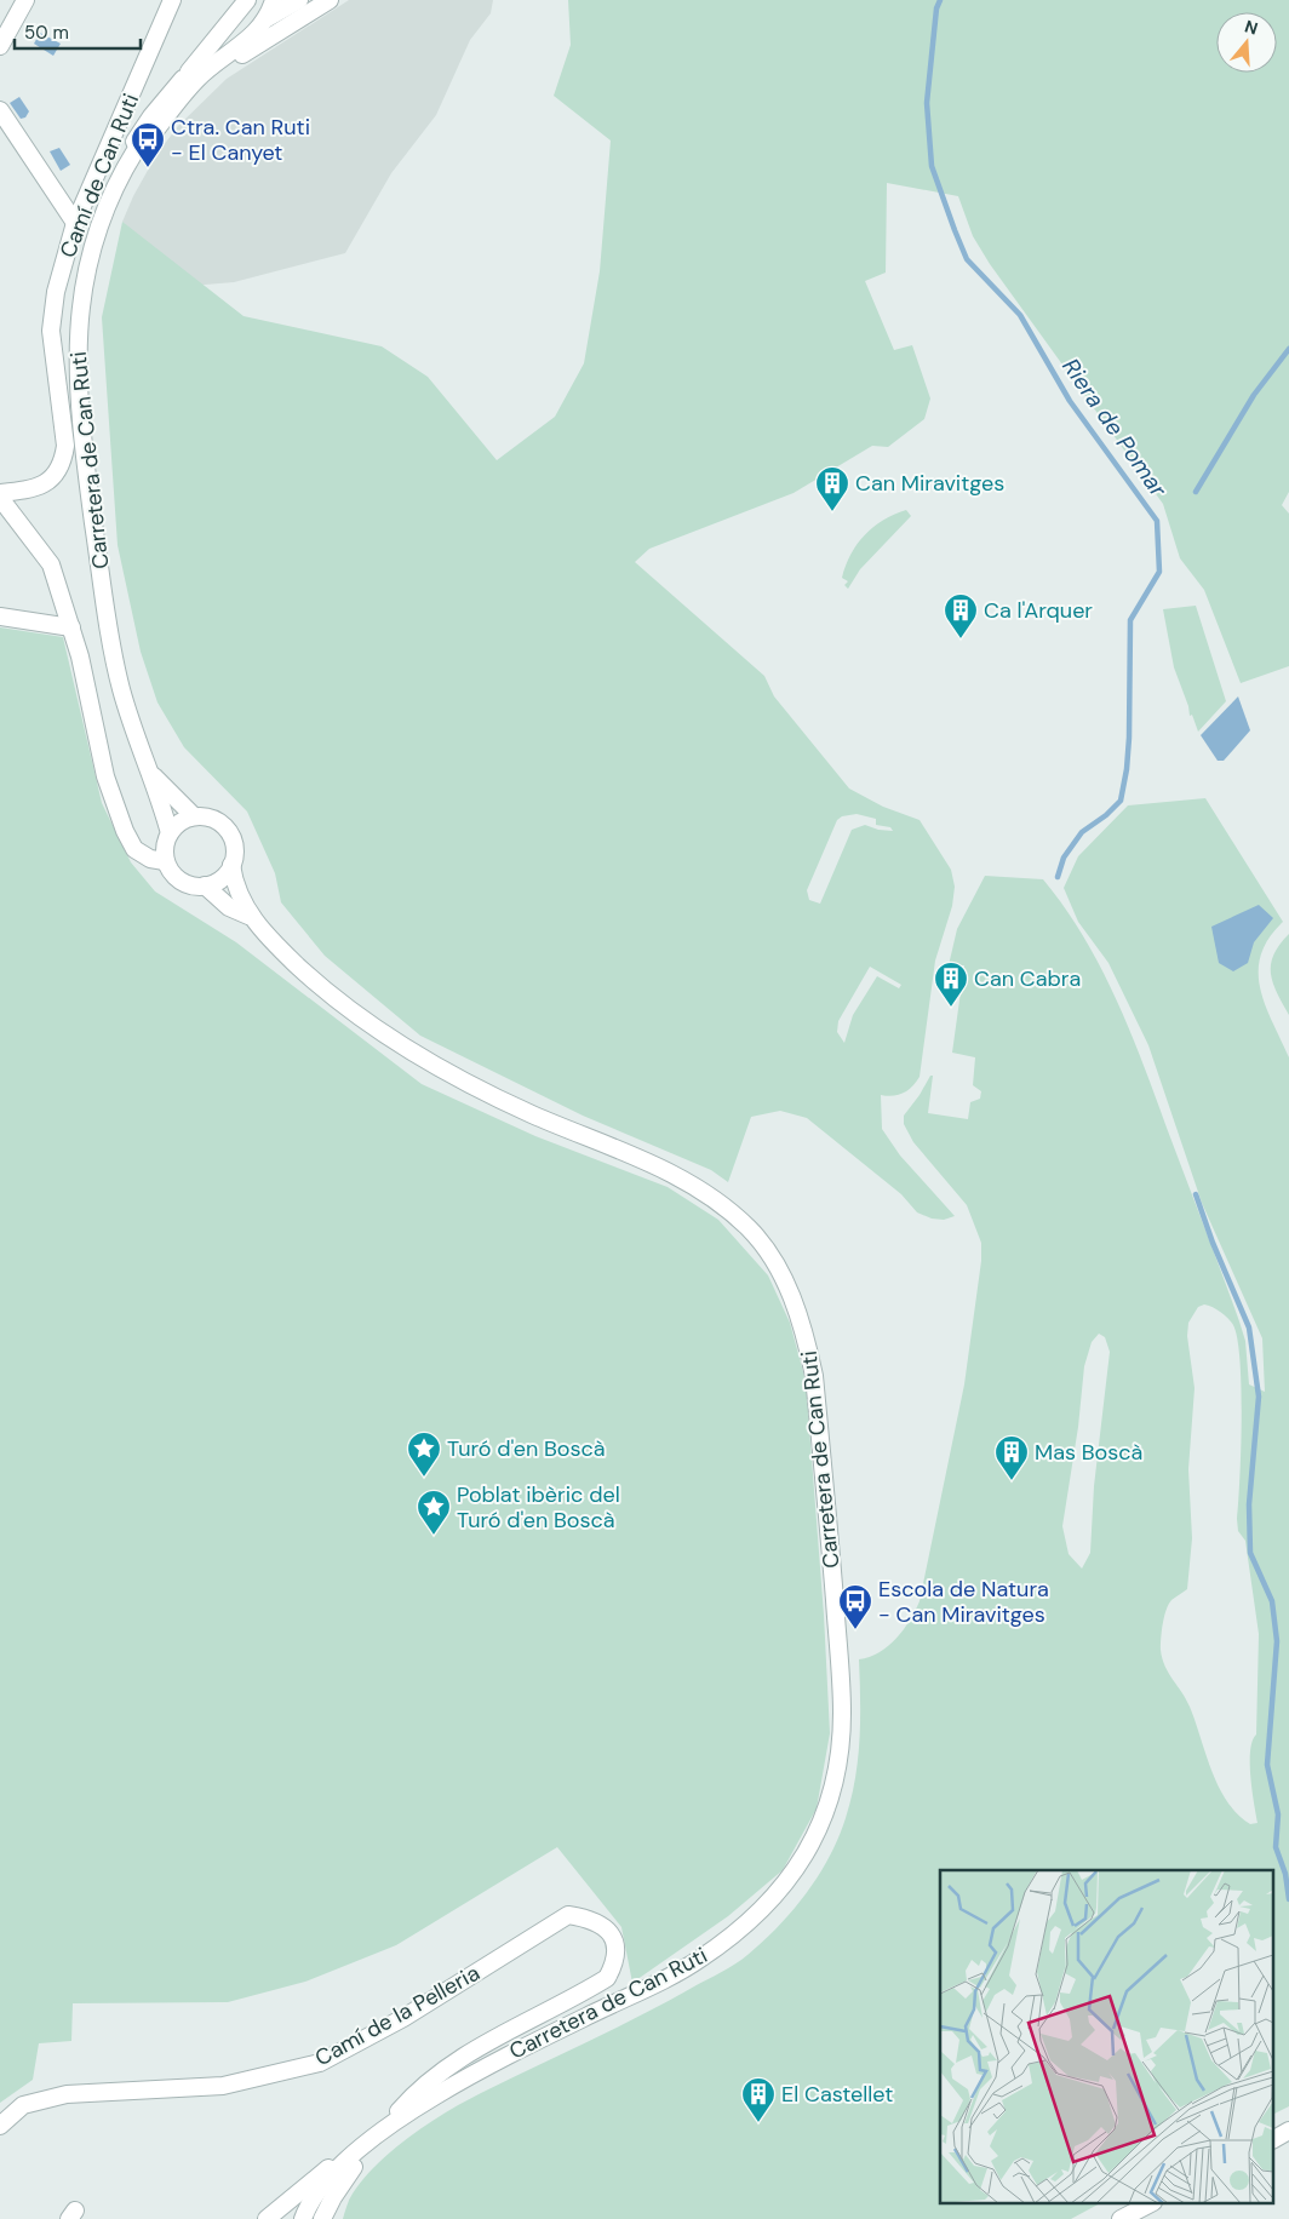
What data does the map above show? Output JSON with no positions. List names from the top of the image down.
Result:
{
  "streets": {
    "street": ["Camí de Can Ruti", "Carretera de Can Ruti", "Camí de la Pelleria"]
  },
  "crossings": [
    ["Carretera de Can Ruti", "Camí de la Pelleria"]
  ],
  "water": ["Riera de Pomar"],
  "places": {
    "bus stop": ["Ctra. Can Ruti - El Canyet", "Escola de Natura - Can Miravitges"],
    "building": [
      "Can Miravitges",
      "Ca l'Arquer",
      "Can Cabra",
      "Mas Boscà",
      "El Castellet"
    ],
    "place": ["Turó d'en Boscà", "Poblat ibèric del Turó d'en Boscà"]
  },
  "scale_bar": "50 m",
  "north": "top"
}
